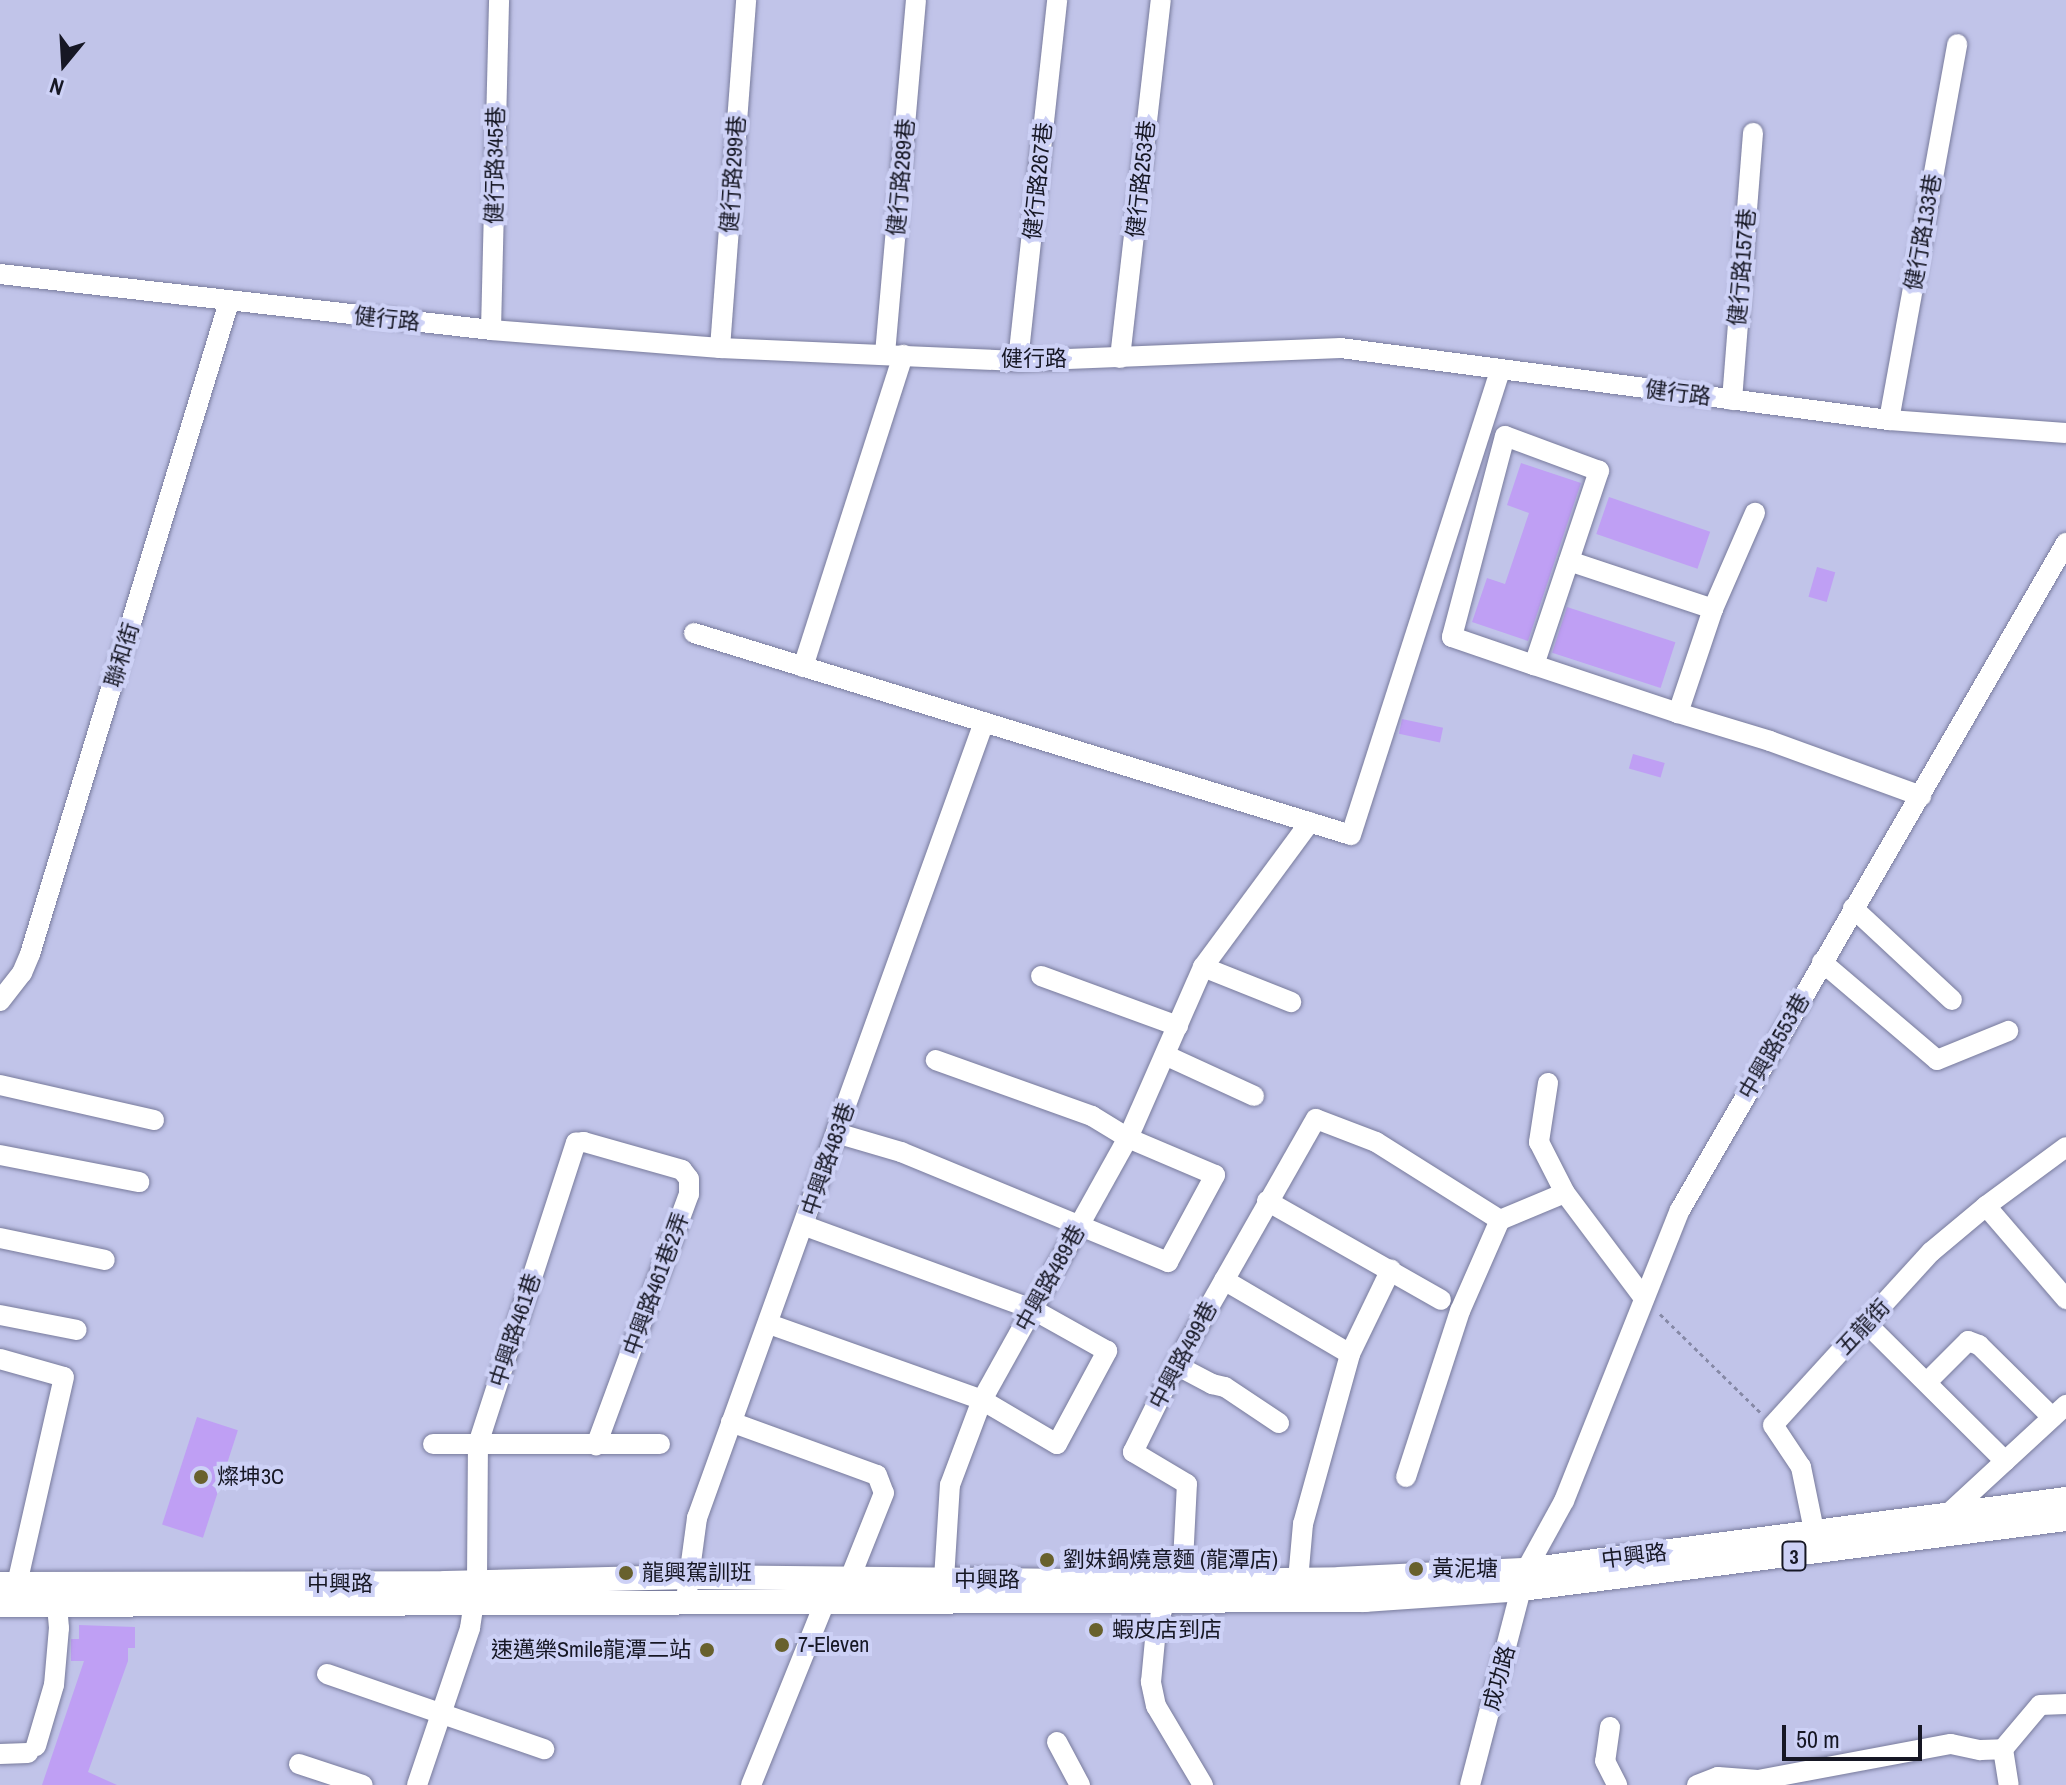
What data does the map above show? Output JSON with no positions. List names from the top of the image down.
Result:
{
  "streets": {
    "main road": ["中興路", "3"],
    "street": [
      "健行路345巷",
      "健行路299巷",
      "健行路289巷",
      "健行路253巷",
      "健行路267巷",
      "健行路133巷",
      "健行路157巷",
      "健行路",
      "聯和街",
      "中興路553巷",
      "中興路483巷",
      "中興路489巷",
      "中興路461巷2弄",
      "五龍街",
      "中興路461巷",
      "中興路499巷",
      "成功路"
    ]
  },
  "crossings": [
    ["健行路345巷", "健行路"],
    ["健行路299巷", "健行路"],
    ["健行路289巷", "健行路"],
    ["健行路253巷", "健行路"],
    ["健行路267巷", "健行路"],
    ["健行路133巷", "健行路"],
    ["健行路157巷", "健行路"],
    ["健行路", "聯和街"],
    ["中興路553巷", "中興路"],
    ["中興路553巷", "成功路"],
    ["中興路483巷", "中興路"],
    ["中興路489巷", "中興路"],
    ["中興路461巷2弄", "中興路461巷"],
    ["中興路461巷", "中興路"],
    ["中興路499巷", "中興路"],
    ["中興路", "成功路"]
  ],
  "places": [
    "燦坤3C",
    "劉妹鍋燒意麵 (龍潭店)",
    "黃泥塘",
    "龍興駕訓班",
    "蝦皮店到店",
    "7-Eleven",
    "速邁樂Smile龍潭二站"
  ],
  "scale_bar": "50 m",
  "north": "bottom"
}
